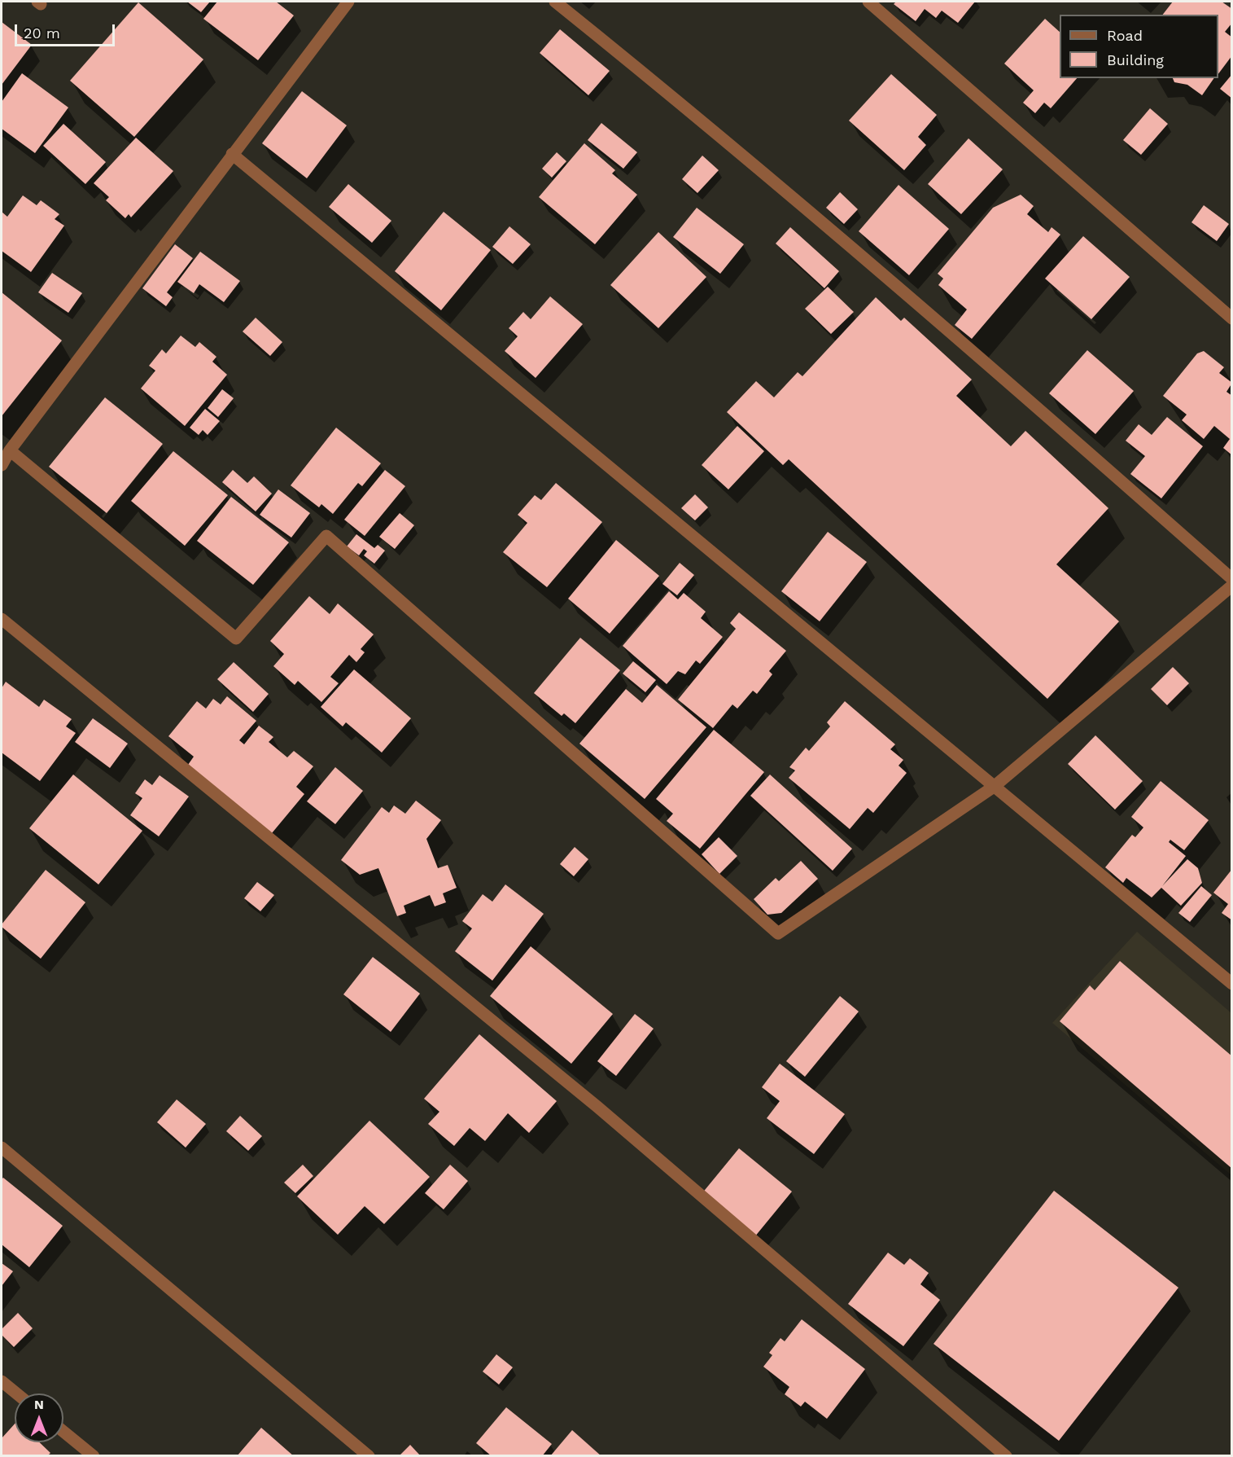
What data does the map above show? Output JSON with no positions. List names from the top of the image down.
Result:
{
  "legend": ["Road", "Building"],
  "scale_bar": "20 m",
  "north": "top"
}
